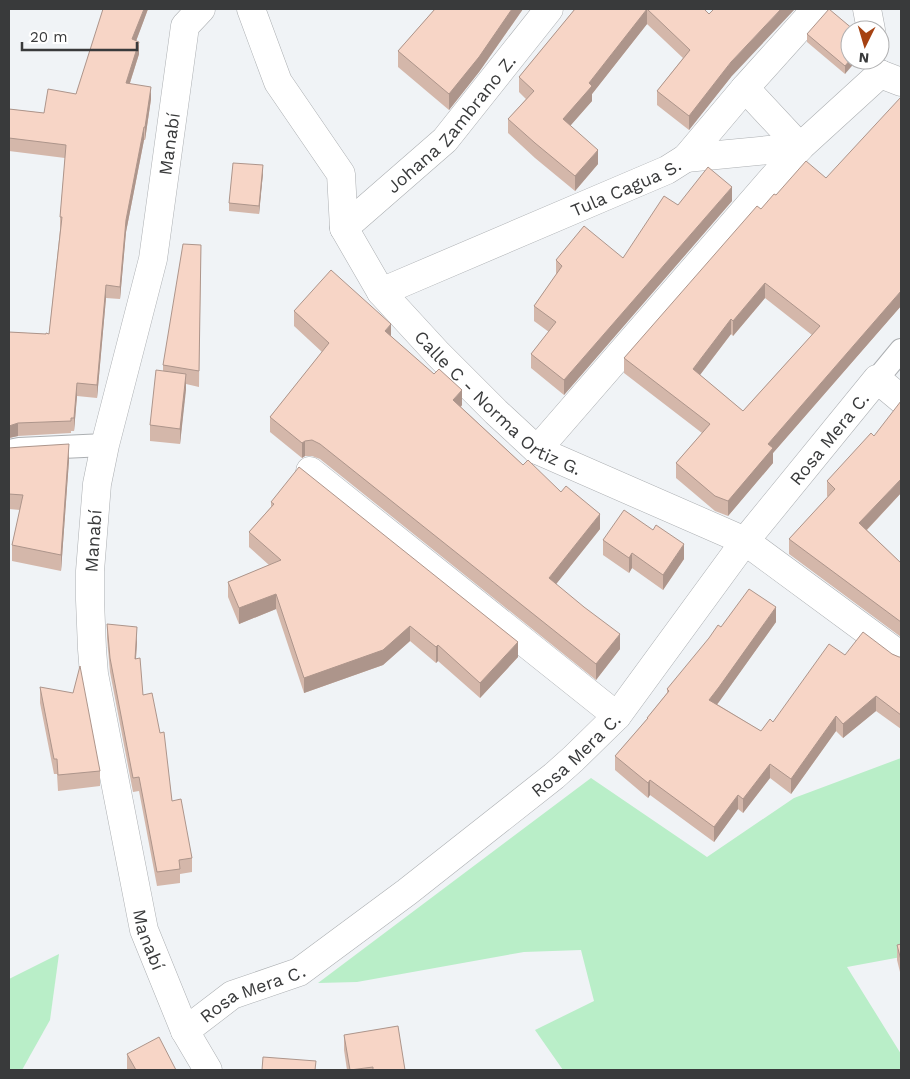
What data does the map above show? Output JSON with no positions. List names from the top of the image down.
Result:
{
  "streets": {
    "street": [
      "Johana Zambrano Z.",
      "Manabí",
      "Tula Cagua S.",
      "Calle C - Norma Ortiz G.",
      "Rosa Mera C."
    ]
  },
  "crossings": [
    ["Johana Zambrano Z.", "Calle C - Norma Ortiz G."],
    ["Manabí", "Rosa Mera C."],
    ["Tula Cagua S.", "Calle C - Norma Ortiz G."],
    ["Calle C - Norma Ortiz G.", "Rosa Mera C."]
  ],
  "scale_bar": "20 m",
  "north": "bottom"
}
